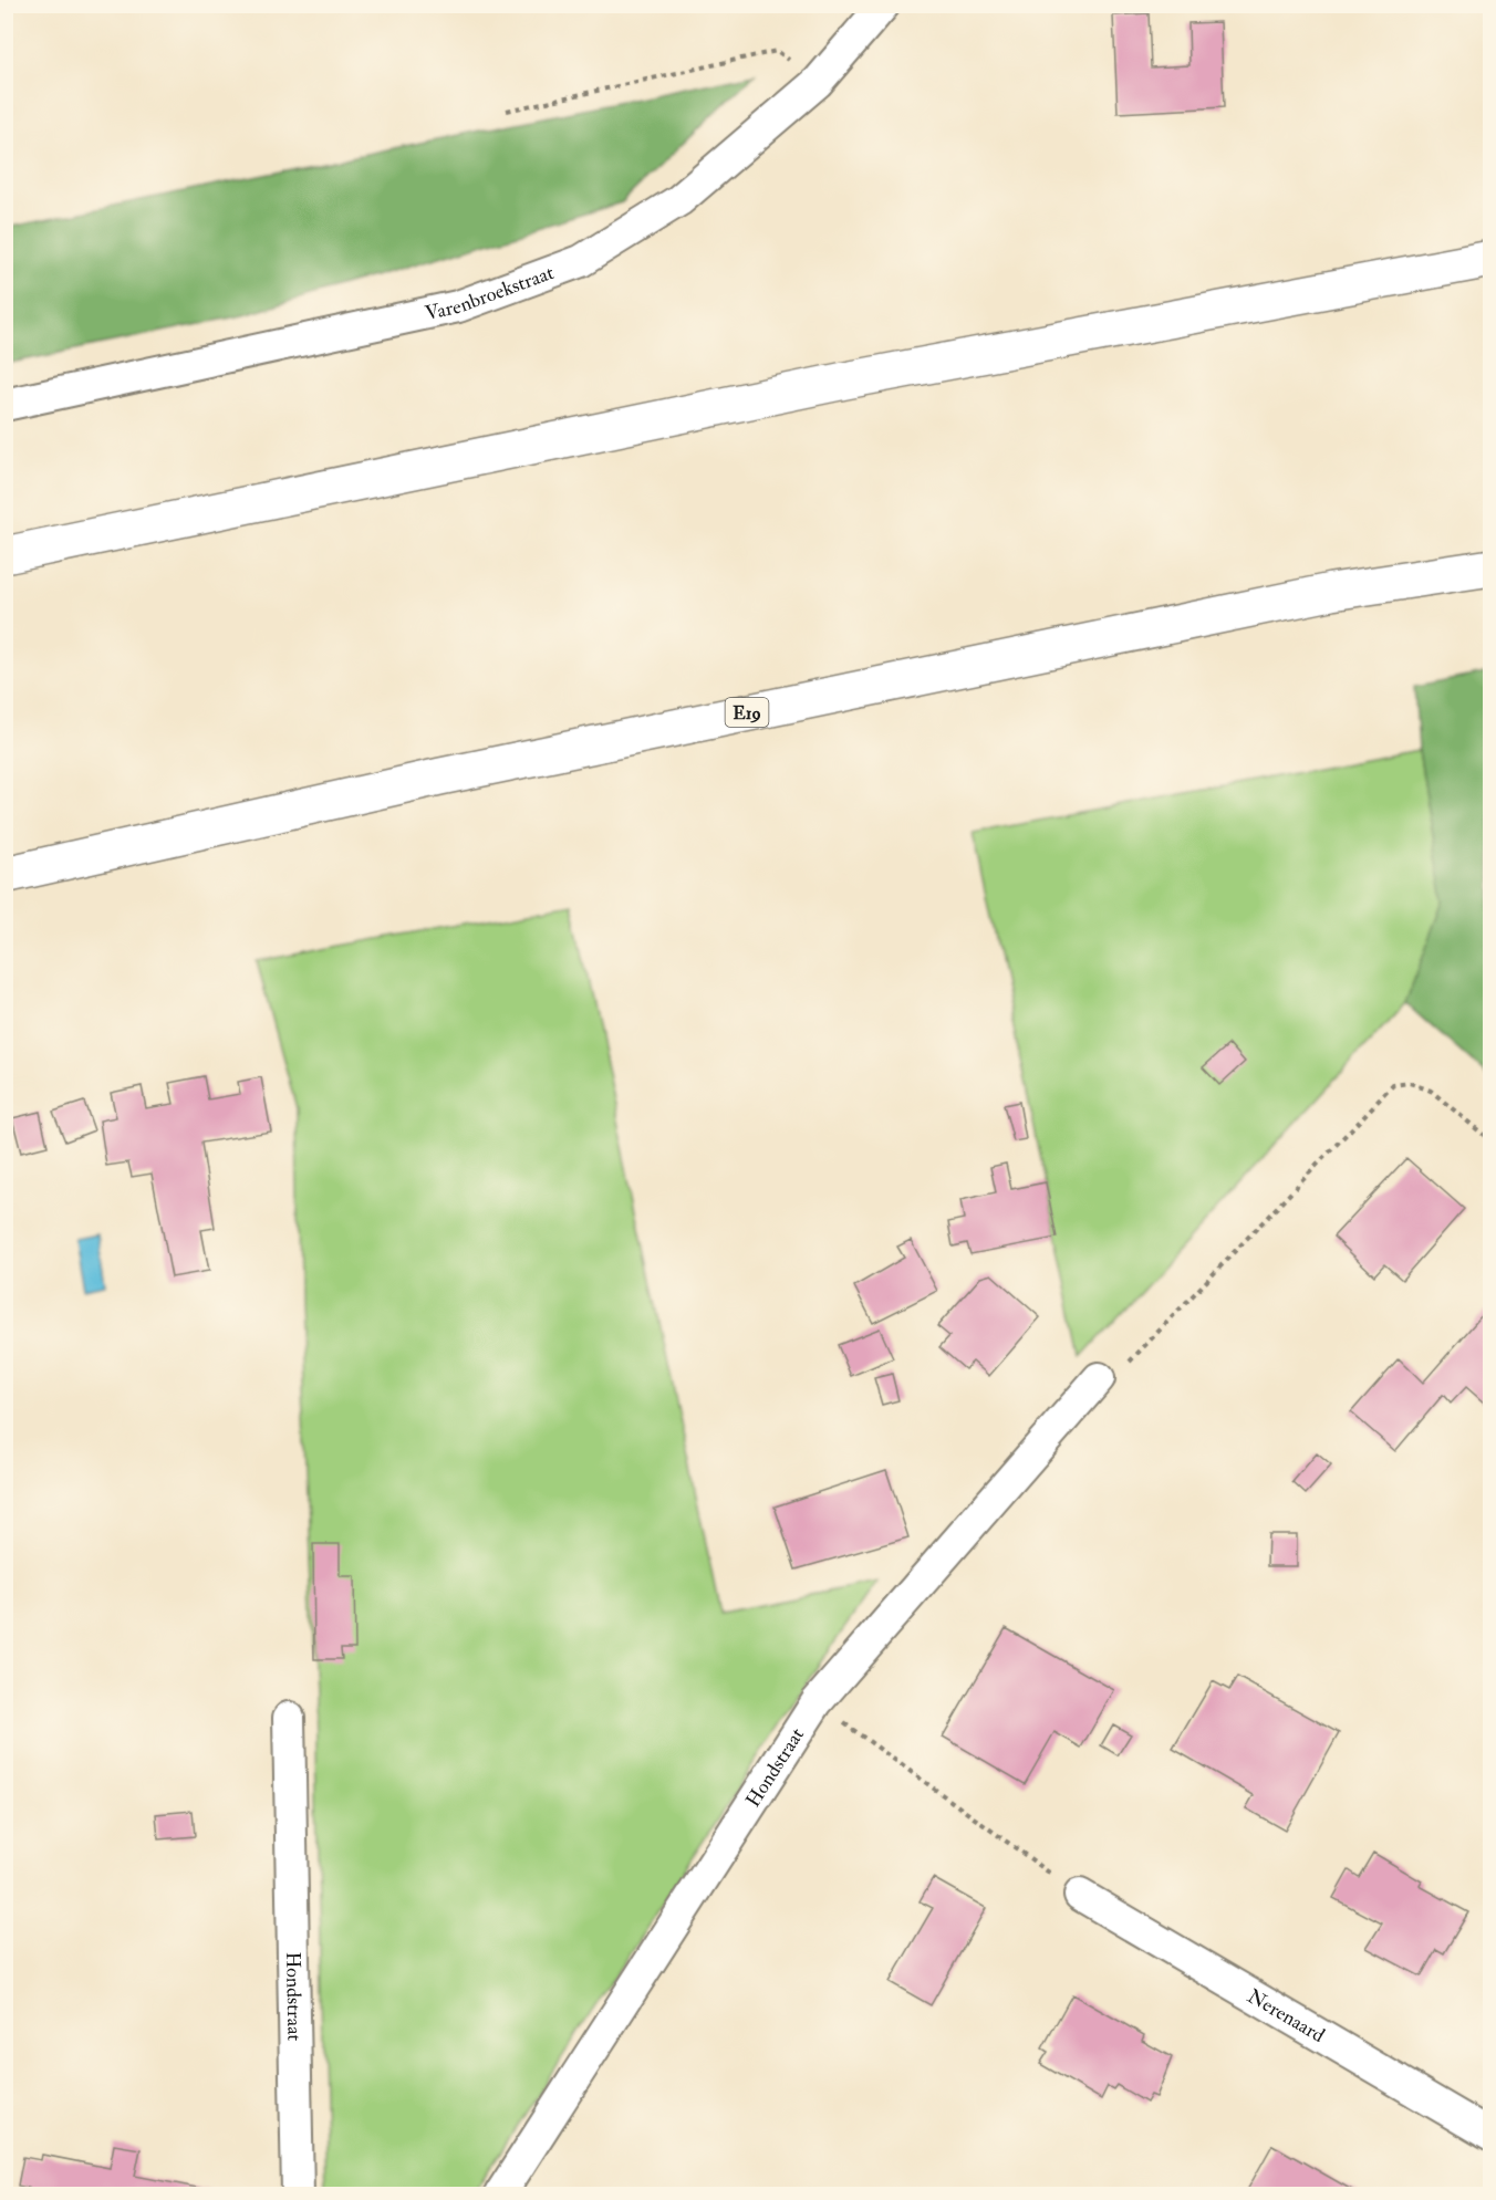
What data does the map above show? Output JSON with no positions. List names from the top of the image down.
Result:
{
  "streets": {
    "highway": ["E19"],
    "street": ["Varenbroekstraat", "Hondstraat", "Nerenaard"]
  }
}
